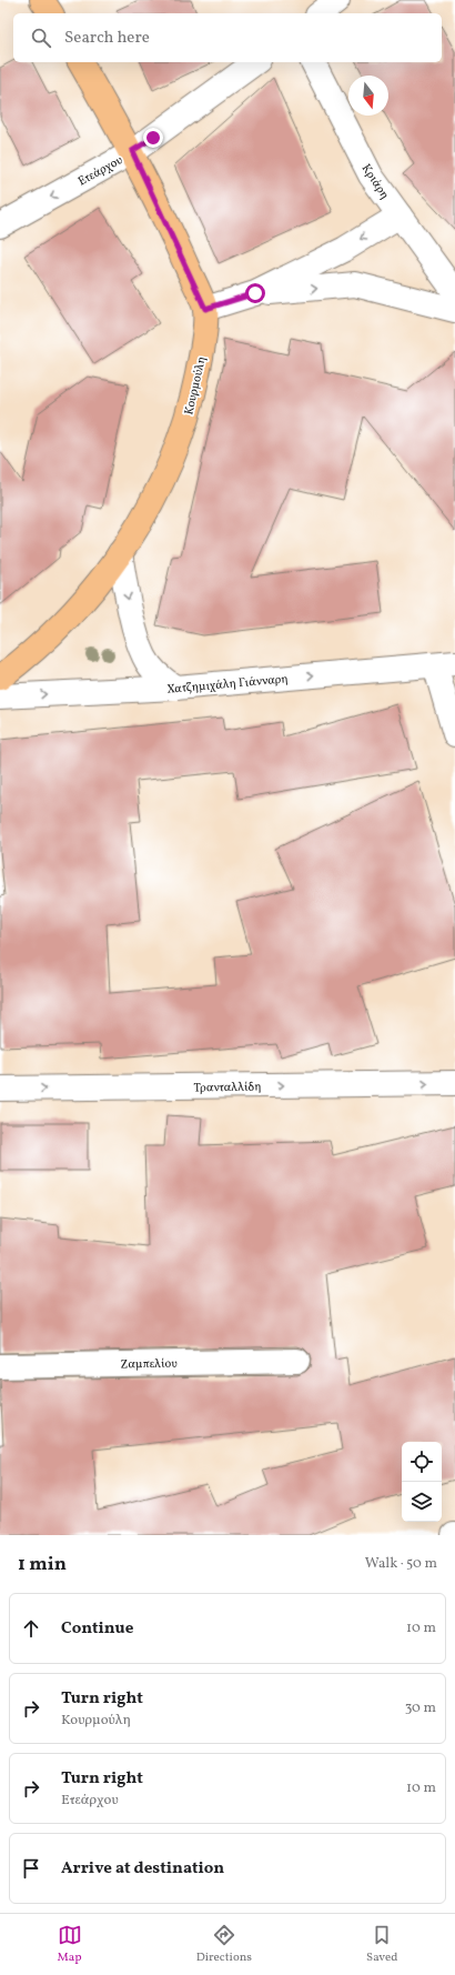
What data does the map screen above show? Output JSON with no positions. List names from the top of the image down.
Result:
{
  "streets": {
    "main road": ["Κουρμούλη"],
    "street": [
      "Ετεάρχου",
      "Κριάρη",
      "Χατζημιχάλη Γιάνναρη",
      "Τρανταλλίδη",
      "Ζαμπελίου"
    ]
  },
  "crossings": [
    ["Ετεάρχου", "Κουρμούλη"]
  ],
  "one_way": ["Ετεάρχου", "Χατζημιχάλη Γιάνναρη", "Τρανταλλίδη"],
  "north": "bottom",
  "page": {
    "search": "Search here",
    "heading": ["1 min", "Walk · 50 m"],
    "list": [
      ["Continue", "10 m"],
      ["Turn right", "Κουρμούλη", "30 m"],
      ["Turn right", "Ετεάρχου", "10 m"],
      "Arrive at destination"
    ],
    "nav": ["Map", "Directions", "Saved"]
  }
}
